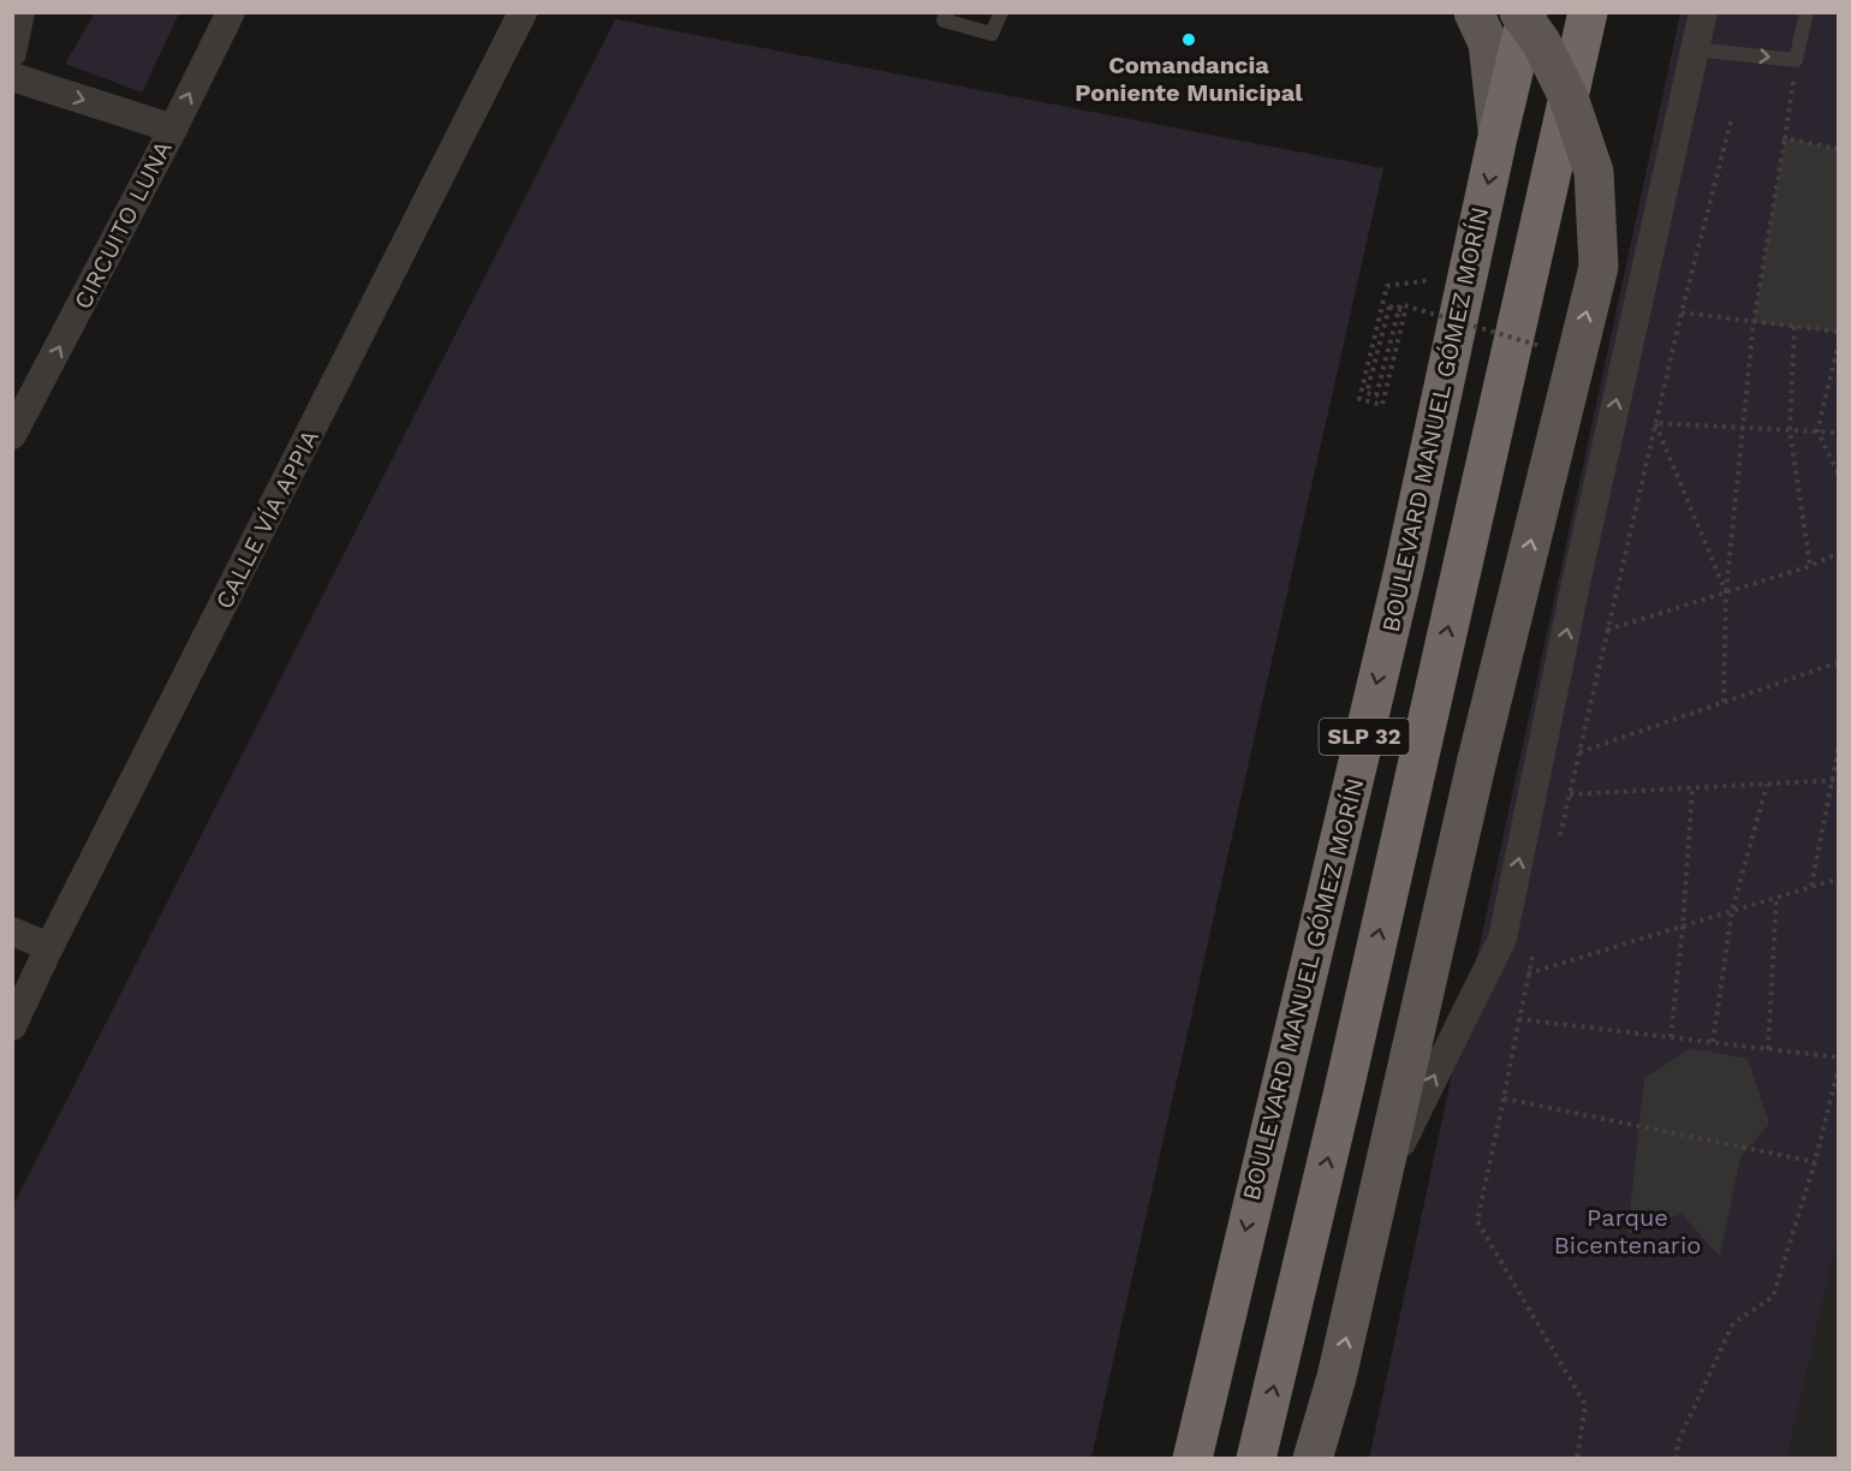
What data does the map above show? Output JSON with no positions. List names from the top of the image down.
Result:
{
  "streets": {
    "highway": ["BOULEVARD MANUEL GÓMEZ MORÍN", "SLP 32"],
    "street": ["CIRCUITO LUNA", "CALLE VÍA APPIA"]
  },
  "one_way": ["CIRCUITO LUNA"],
  "parks": ["Parque Bicentenario"],
  "places": ["Comandancia Poniente Municipal"]
}
